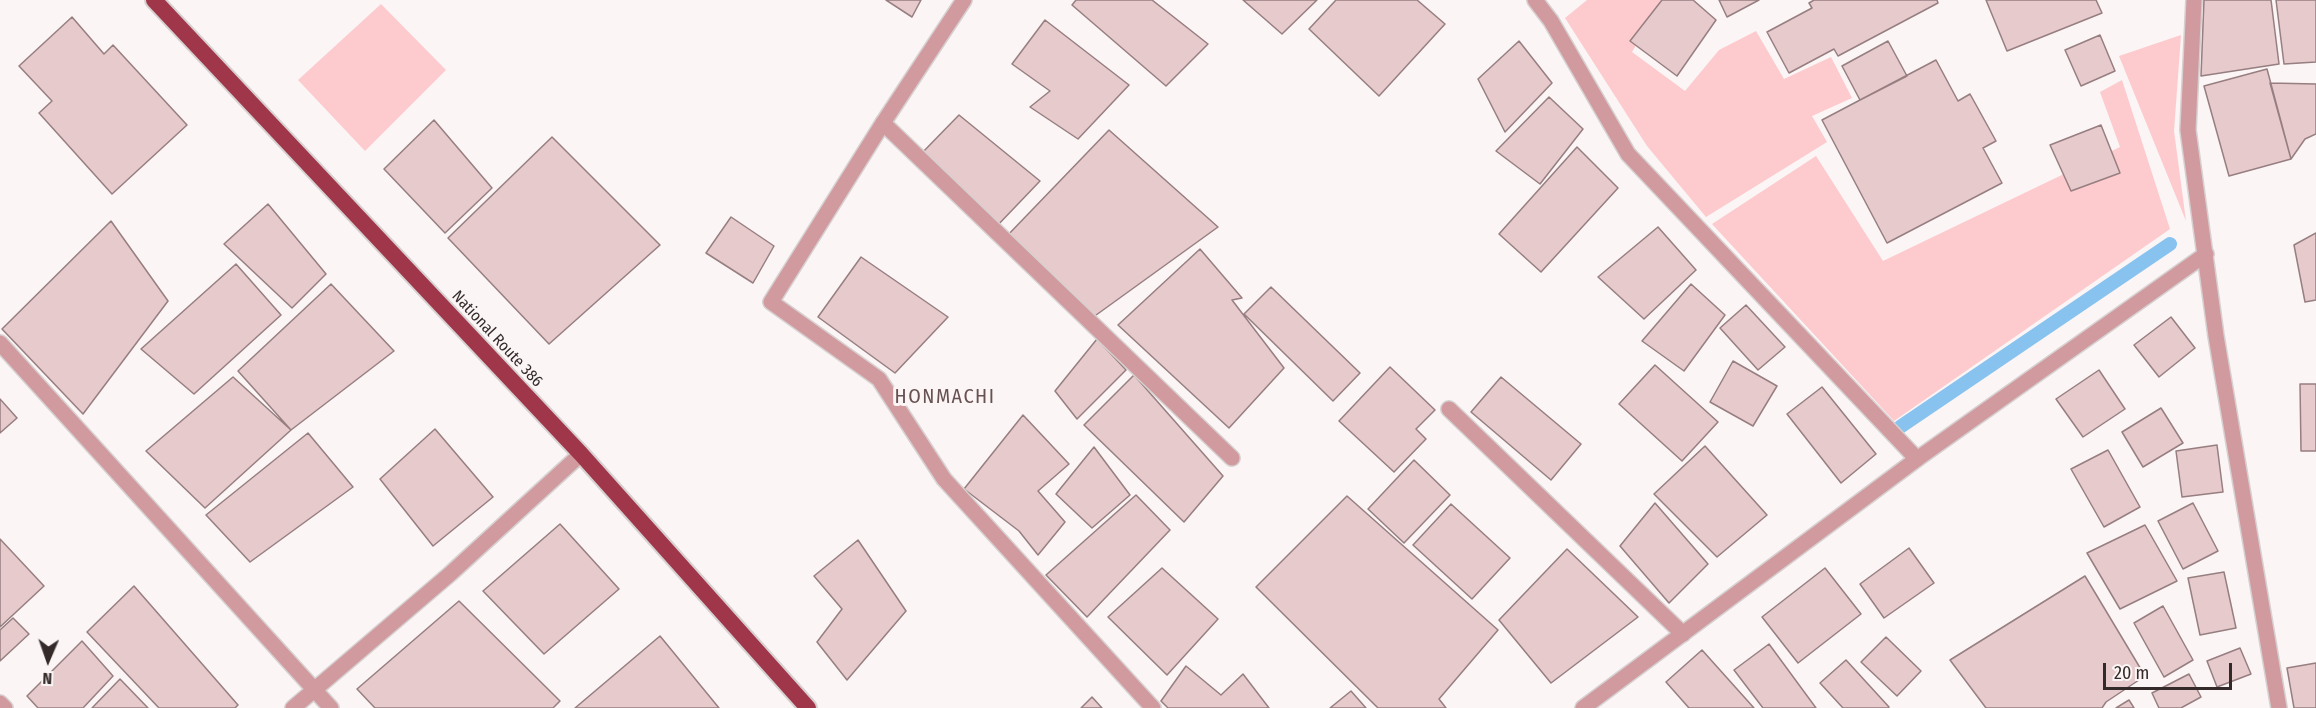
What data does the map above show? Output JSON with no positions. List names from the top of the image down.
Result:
{
  "streets": {
    "highway": ["National Route 386"]
  },
  "districts": ["HONMACHI"],
  "scale_bar": "20 m",
  "north": "bottom"
}
